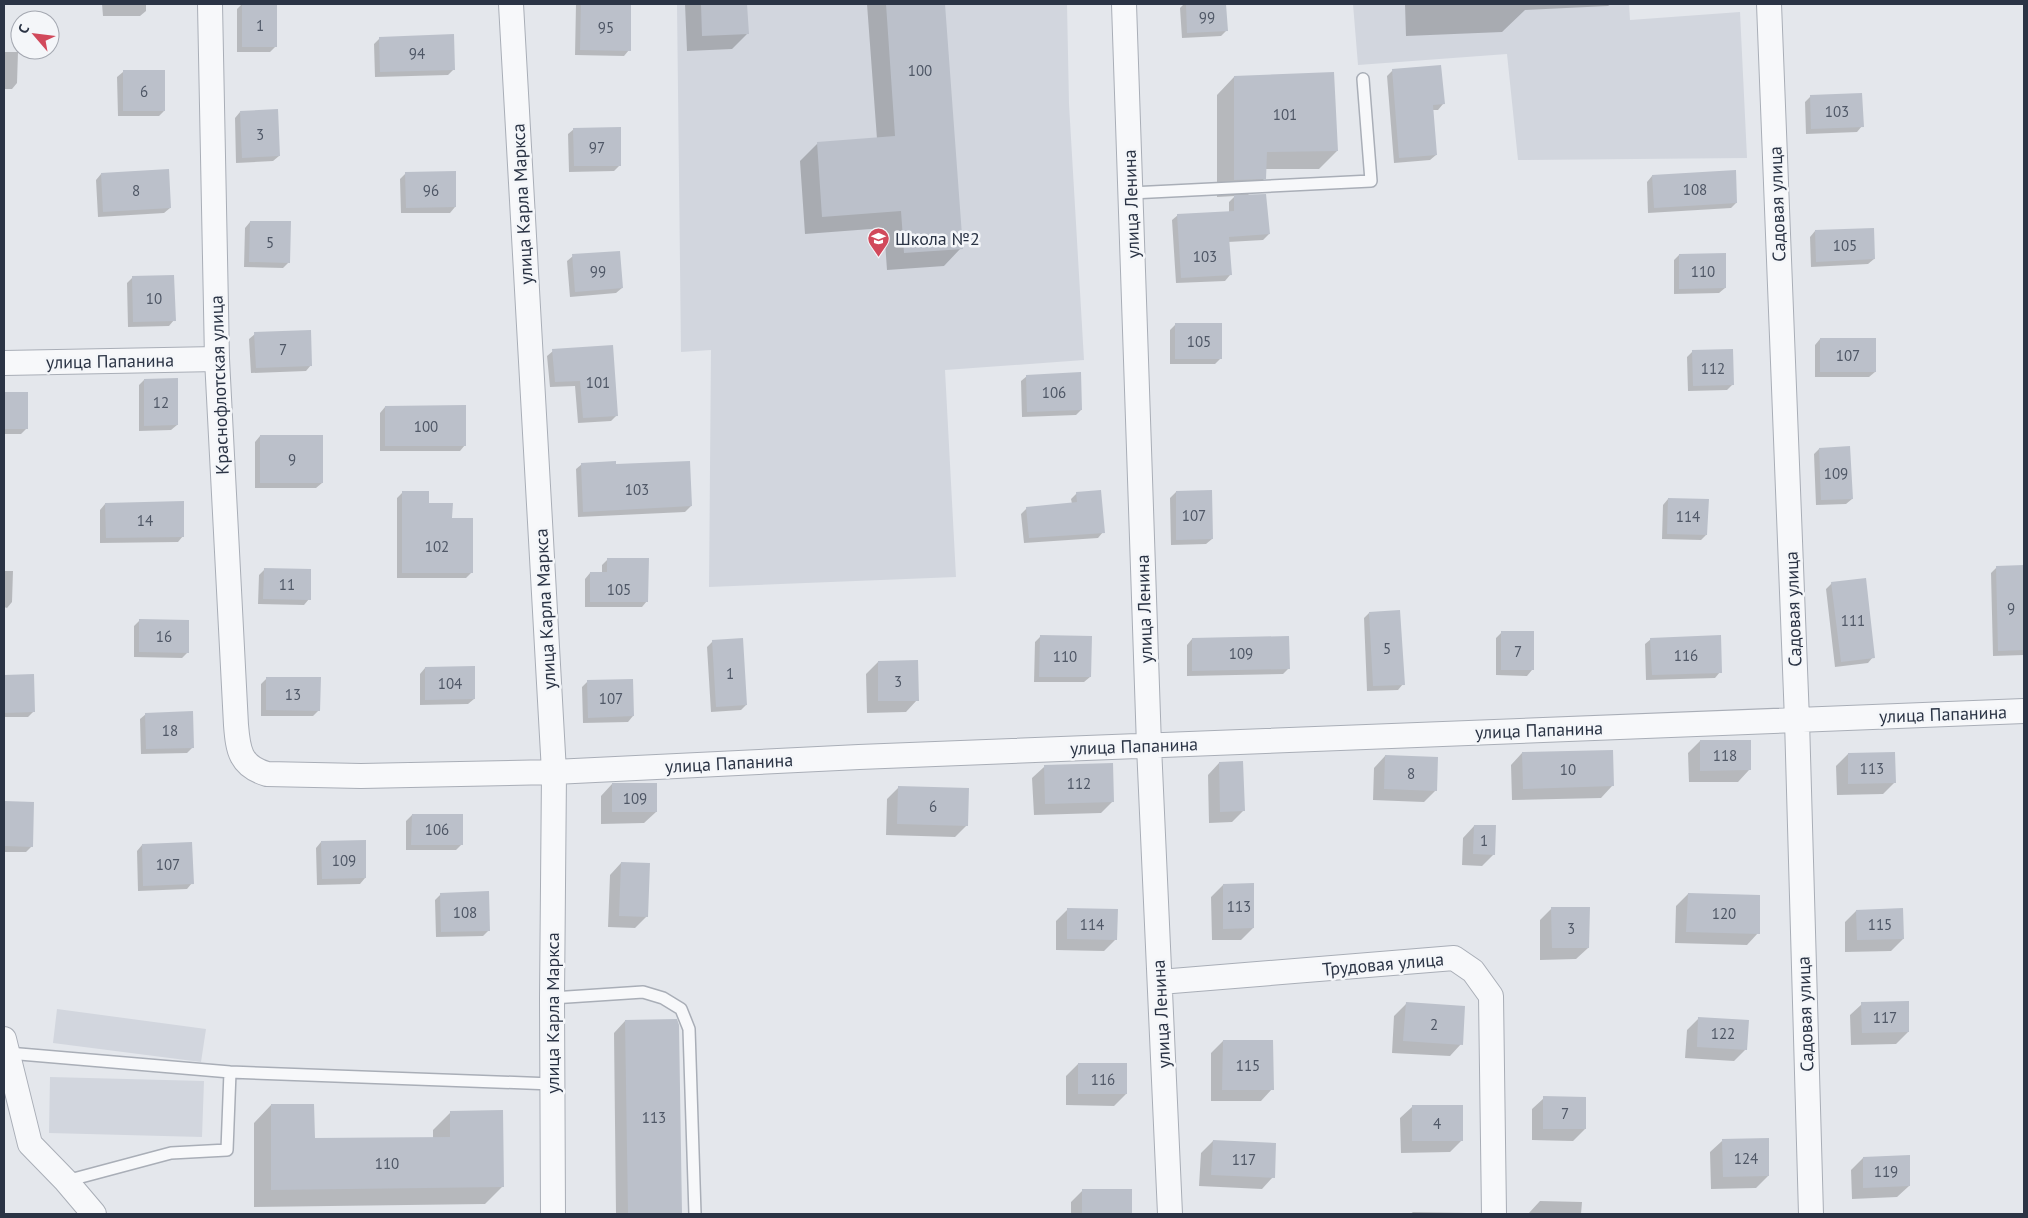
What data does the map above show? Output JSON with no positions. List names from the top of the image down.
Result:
{
  "streets": {
    "street": [
      "улица Карла Маркса",
      "улица Ленина",
      "Садовая улица",
      "улица Папанина",
      "Краснофлотская улица",
      "Трудовая улица"
    ]
  },
  "crossings": [
    ["улица Карла Маркса", "улица Папанина"],
    ["улица Ленина", "улица Папанина"],
    ["улица Ленина", "Трудовая улица"],
    ["Садовая улица", "улица Папанина"],
    ["улица Папанина", "Краснофлотская улица"]
  ],
  "places": {
    "school or university": ["Школа №2"]
  },
  "house_numbers": [
    "99",
    "1",
    "95",
    "94",
    "100",
    "6",
    "103",
    "101",
    "3",
    "97",
    "108",
    "8",
    "96",
    "5",
    "105",
    "103",
    "99",
    "110",
    "10",
    "105",
    "7",
    "107",
    "112",
    "101",
    "106",
    "12",
    "100",
    "9",
    "109",
    "103",
    "107",
    "114",
    "14",
    "102",
    "11",
    "105",
    "9",
    "111",
    "16",
    "5",
    "7",
    "109",
    "116",
    "110",
    "1",
    "3",
    "104",
    "13",
    "107",
    "18",
    "118",
    "113",
    "10",
    "8",
    "112",
    "109",
    "6",
    "106",
    "1",
    "109",
    "107",
    "113",
    "108",
    "120",
    "114",
    "115",
    "3",
    "117",
    "2",
    "122",
    "115",
    "116",
    "7",
    "113",
    "4",
    "124",
    "117",
    "110",
    "119"
  ],
  "north": "top left"
}
